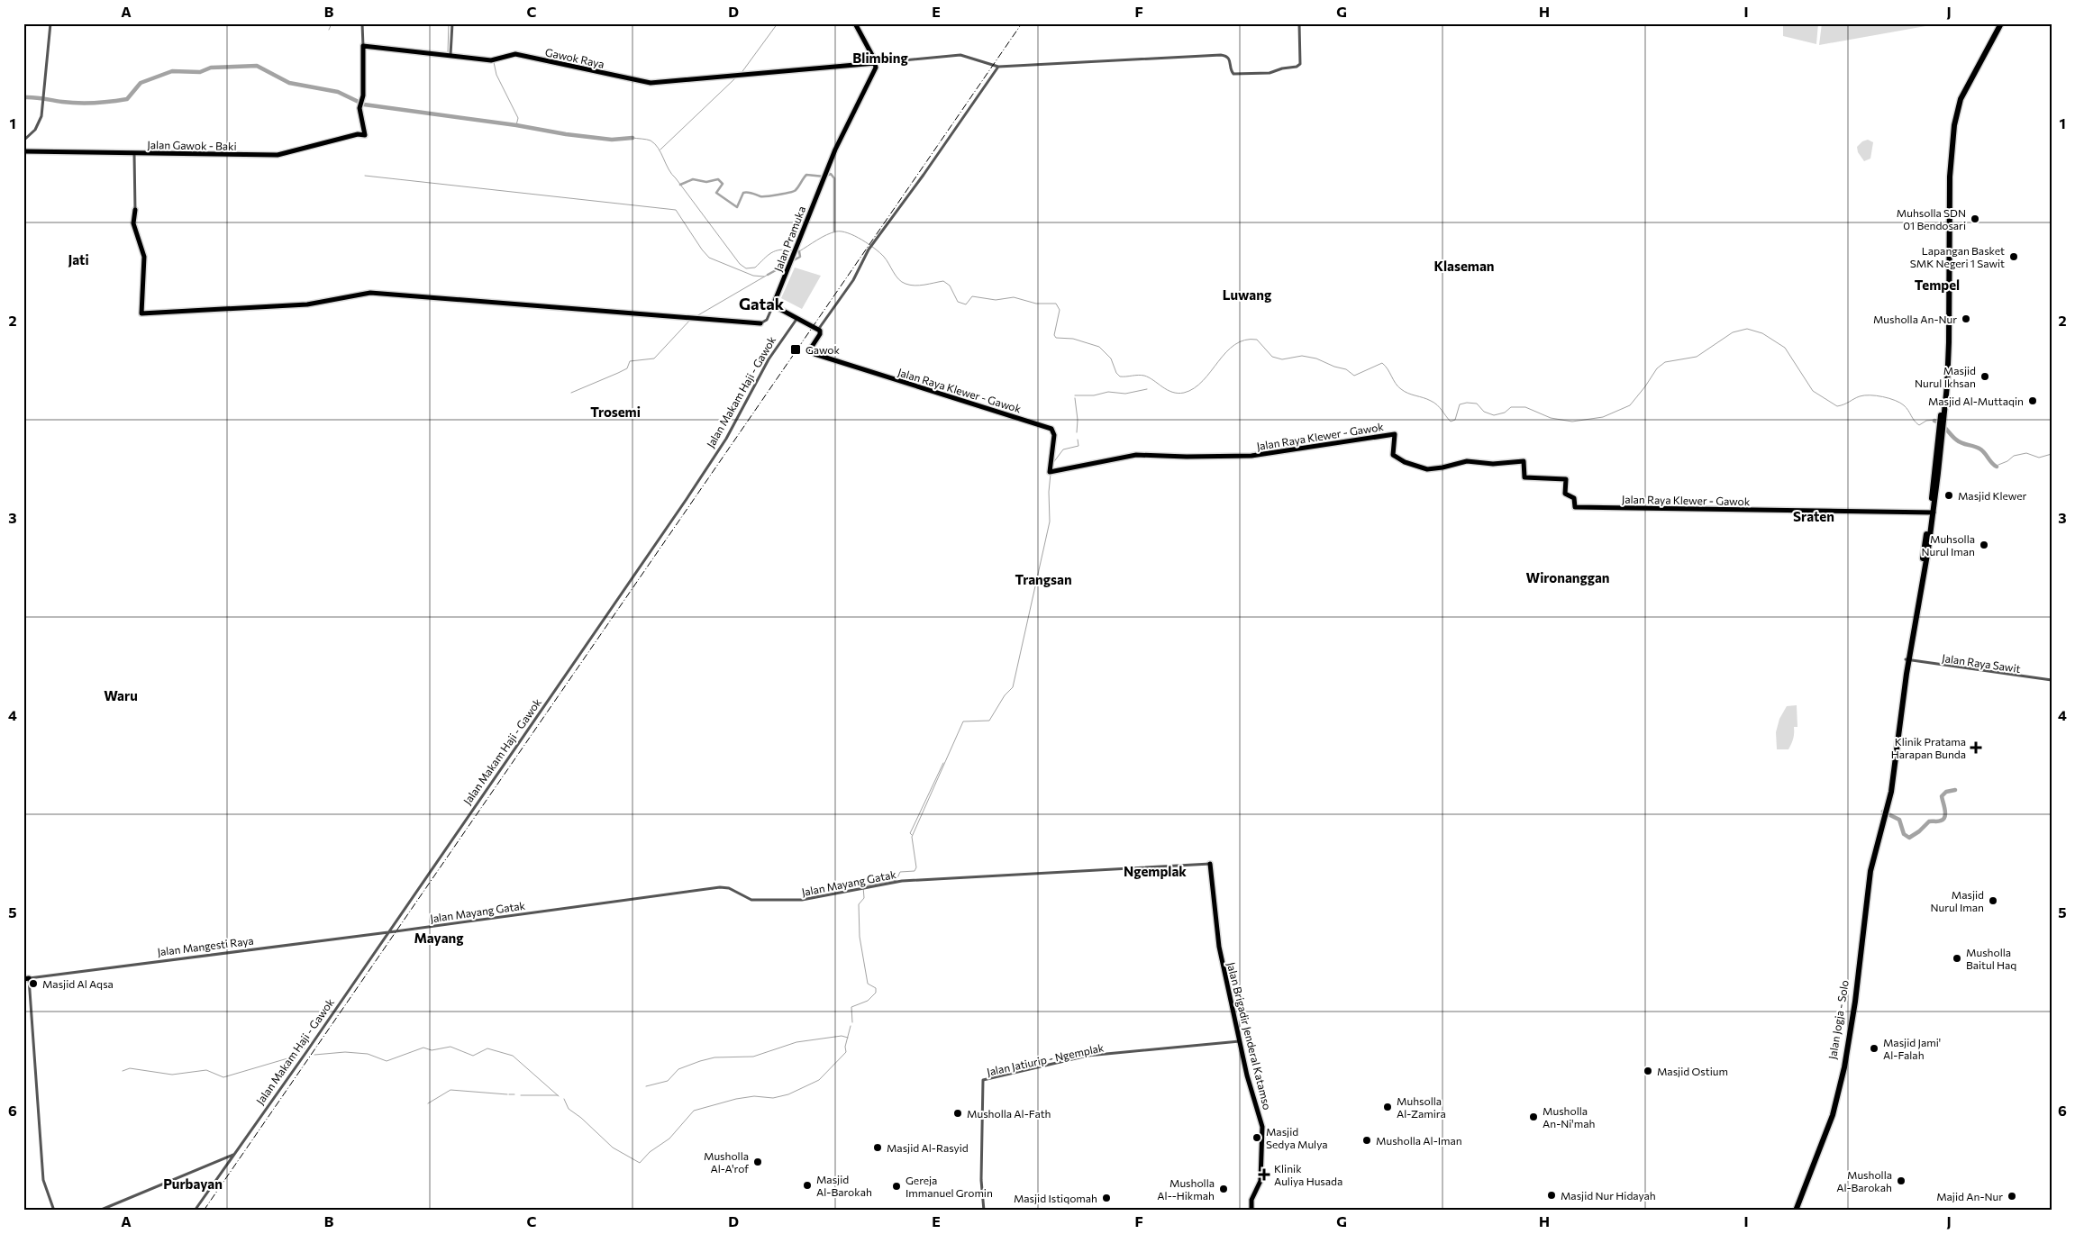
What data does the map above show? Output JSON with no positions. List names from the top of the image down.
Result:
{
  "streets": {
    "highway": ["Jalan Jogja - Solo"],
    "main road": [
      "Gawok Raya",
      "Jalan Gawok - Baki",
      "Jalan Pramuka",
      "Jalan Raya Klewer - Gawok",
      "Jalan Brigadir Jenderal Katamso"
    ],
    "street": [
      "Jalan Makam Haji - Gawok",
      "Jalan Raya Sawit",
      "Jalan Mayang Gatak",
      "Jalan Mangesti Raya",
      "Jalan Jatiurip - Ngemplak"
    ]
  },
  "crossings": [
    ["Gawok Raya", "Jalan Pramuka"],
    ["Jalan Raya Klewer - Gawok", "Jalan Jogja - Solo"],
    ["Jalan Makam Haji - Gawok", "Jalan Mayang Gatak"],
    ["Jalan Makam Haji - Gawok", "Jalan Mangesti Raya"],
    ["Jalan Raya Sawit", "Jalan Jogja - Solo"],
    ["Jalan Mayang Gatak", "Jalan Mangesti Raya"],
    ["Jalan Mayang Gatak", "Jalan Brigadir Jenderal Katamso"],
    ["Jalan Brigadir Jenderal Katamso", "Jalan Jatiurip - Ngemplak"]
  ],
  "districts": [
    "Blimbing",
    "Jati",
    "Klaseman",
    "Tempel",
    "Luwang",
    "Gatak",
    "Trosemi",
    "Sraten",
    "Wironanggan",
    "Trangsan",
    "Waru",
    "Ngemplak",
    "Mayang",
    "Purbayan"
  ],
  "places": {
    "other": [
      "Muhsolla SDN 01 Bendosari",
      "Lapangan Basket SMK Negeri 1 Sawit",
      "Musholla An-Nur",
      "Masjid Nurul Ikhsan",
      "Masjid Al-Muttaqin",
      "Masjid Klewer",
      "Muhsolla Nurul Iman",
      "Masjid Nurul Iman",
      "Musholla Baitul Haq",
      "Masjid Al Aqsa",
      "Masjid Jami' Al-Falah",
      "Masjid Ostium",
      "Muhsolla Al-Zamira",
      "Musholla Al-Fath",
      "Musholla An-Ni'mah",
      "Masjid Sedya Mulya",
      "Musholla Al-Iman",
      "Masjid Al-Rasyid",
      "Musholla Al-A'rof",
      "Musholla Al-Barokah",
      "Masjid Al-Barokah",
      "Gereja Immanuel Gromin",
      "Musholla Al--Hikmah",
      "Masjid Nur Hidayah",
      "Majid An-Nur",
      "Masjid Istiqomah"
    ],
    "transit": ["Gawok"],
    "health": ["Klinik Pratama Harapan Bunda", "Klinik Auliya Husada"]
  },
  "grid": {
    "columns": [
      "A",
      "B",
      "C",
      "D",
      "E",
      "F",
      "G",
      "H",
      "I",
      "J"
    ],
    "rows": [
      "1",
      "2",
      "3",
      "4",
      "5",
      "6"
    ]
  }
}
